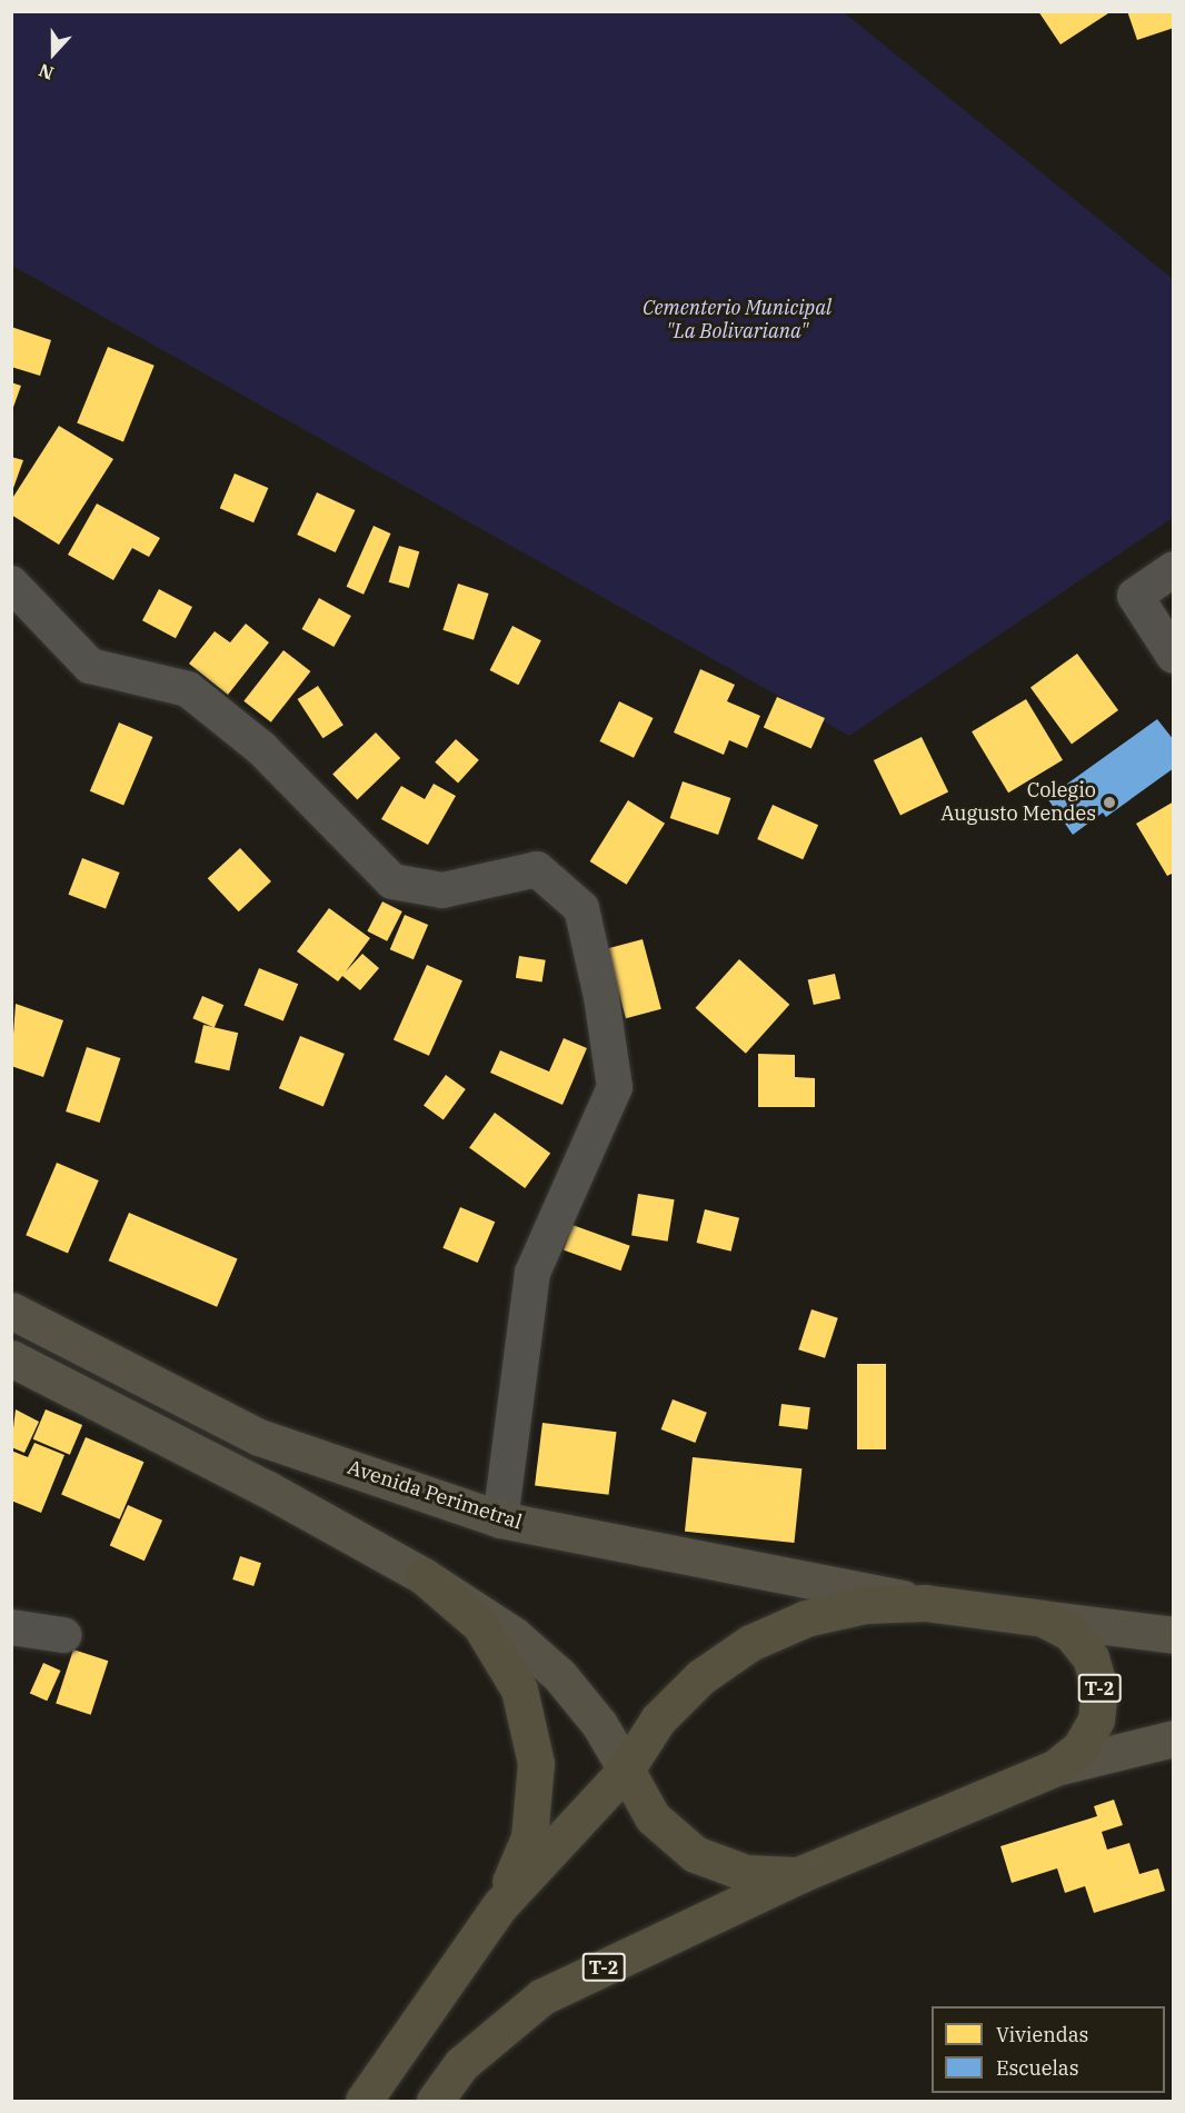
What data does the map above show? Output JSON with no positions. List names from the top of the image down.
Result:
{
  "streets": {
    "highway": ["T-2"],
    "main road": ["Avenida Perimetral"]
  },
  "crossings": [
    ["Avenida Perimetral", "T-2"]
  ],
  "parks": ["Cementerio Municipal \"La Bolivariana\""],
  "places": ["Colegio Augusto Mendes"],
  "legend": ["Viviendas", "Escuelas"],
  "north": "bottom"
}
